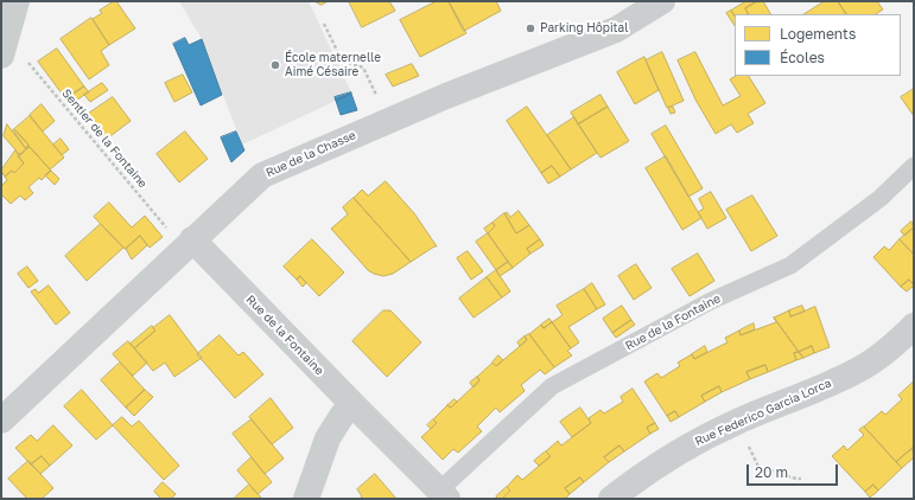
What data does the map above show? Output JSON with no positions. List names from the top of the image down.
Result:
{
  "streets": {
    "street": ["Rue de la Chasse", "Rue de la Fontaine", "Rue Federico Garcia Lorca"],
    "path": ["Sentier de la Fontaine"]
  },
  "crossings": [
    ["Sentier de la Fontaine", "Rue de la Chasse"],
    ["Sentier de la Fontaine", "Rue de la Fontaine"],
    ["Rue de la Chasse", "Rue de la Fontaine"]
  ],
  "places": ["Parking Hôpital", "École maternelle Aimé Césaire"],
  "legend": ["Logements", "Écoles"],
  "scale_bar": "20 m"
}
